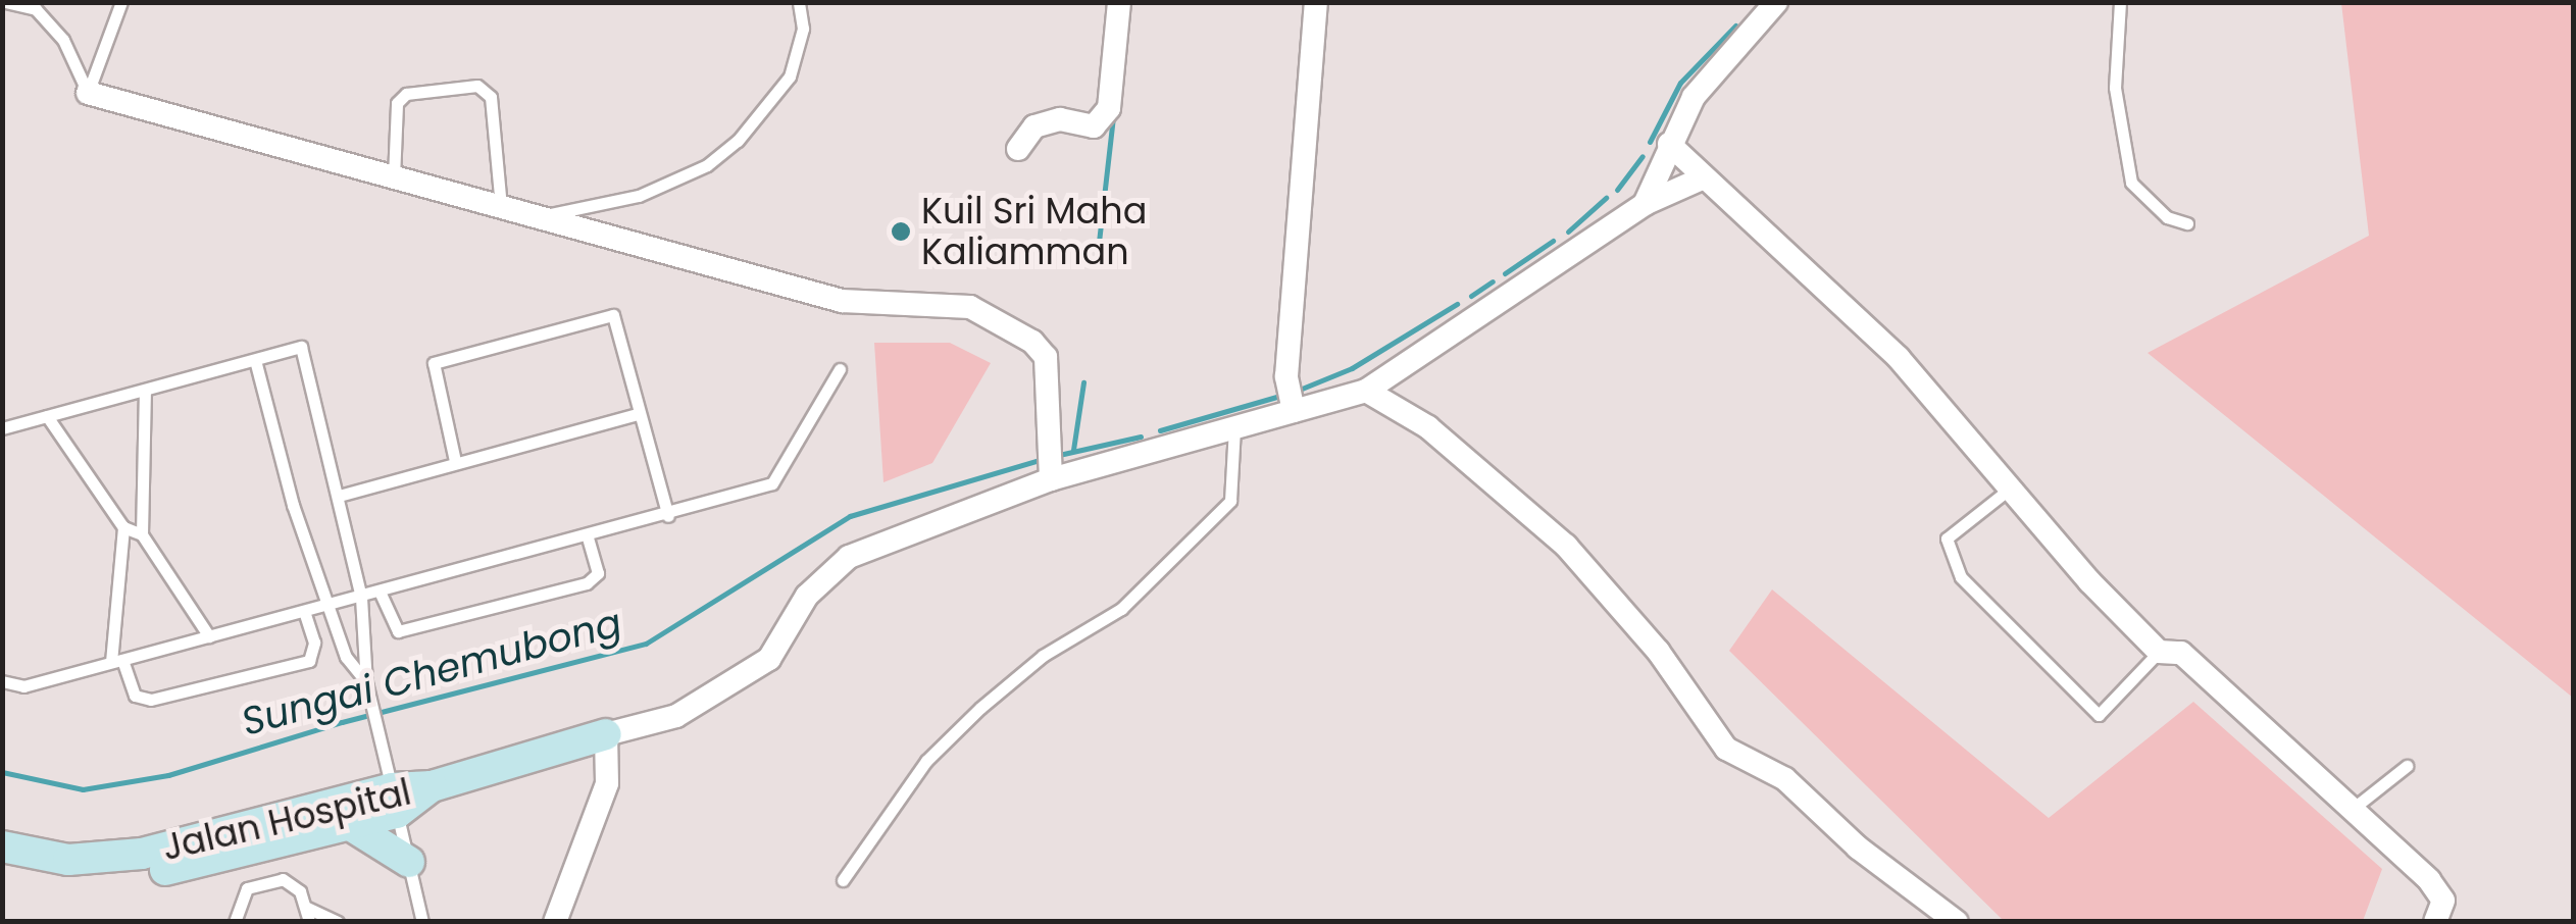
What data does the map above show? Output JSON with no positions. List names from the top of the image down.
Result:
{
  "streets": {
    "main road": ["Jalan Hospital"]
  },
  "water": ["Sungai Chemubong"],
  "places": ["Kuil Sri Maha Kaliamman"]
}
